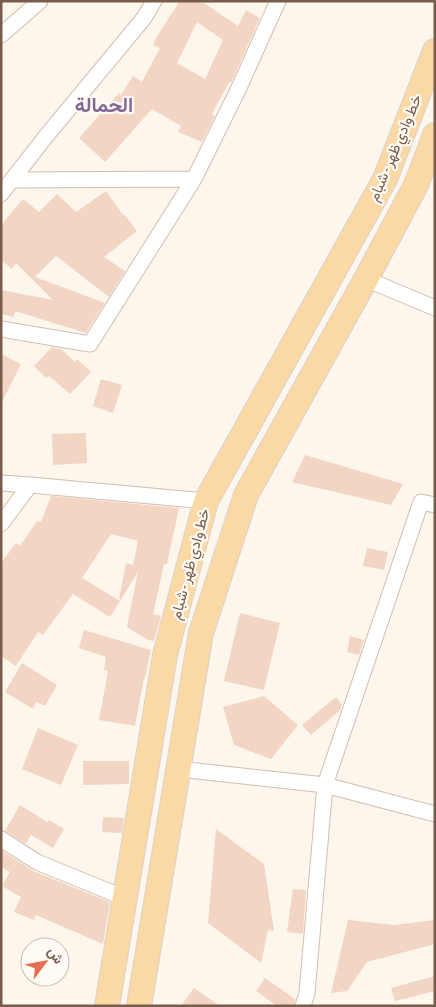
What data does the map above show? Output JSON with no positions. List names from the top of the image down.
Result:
{
  "streets": {
    "main road": ["خط وادي ظهر - شبام"]
  },
  "districts": ["الحمالة"],
  "north": "top right"
}
